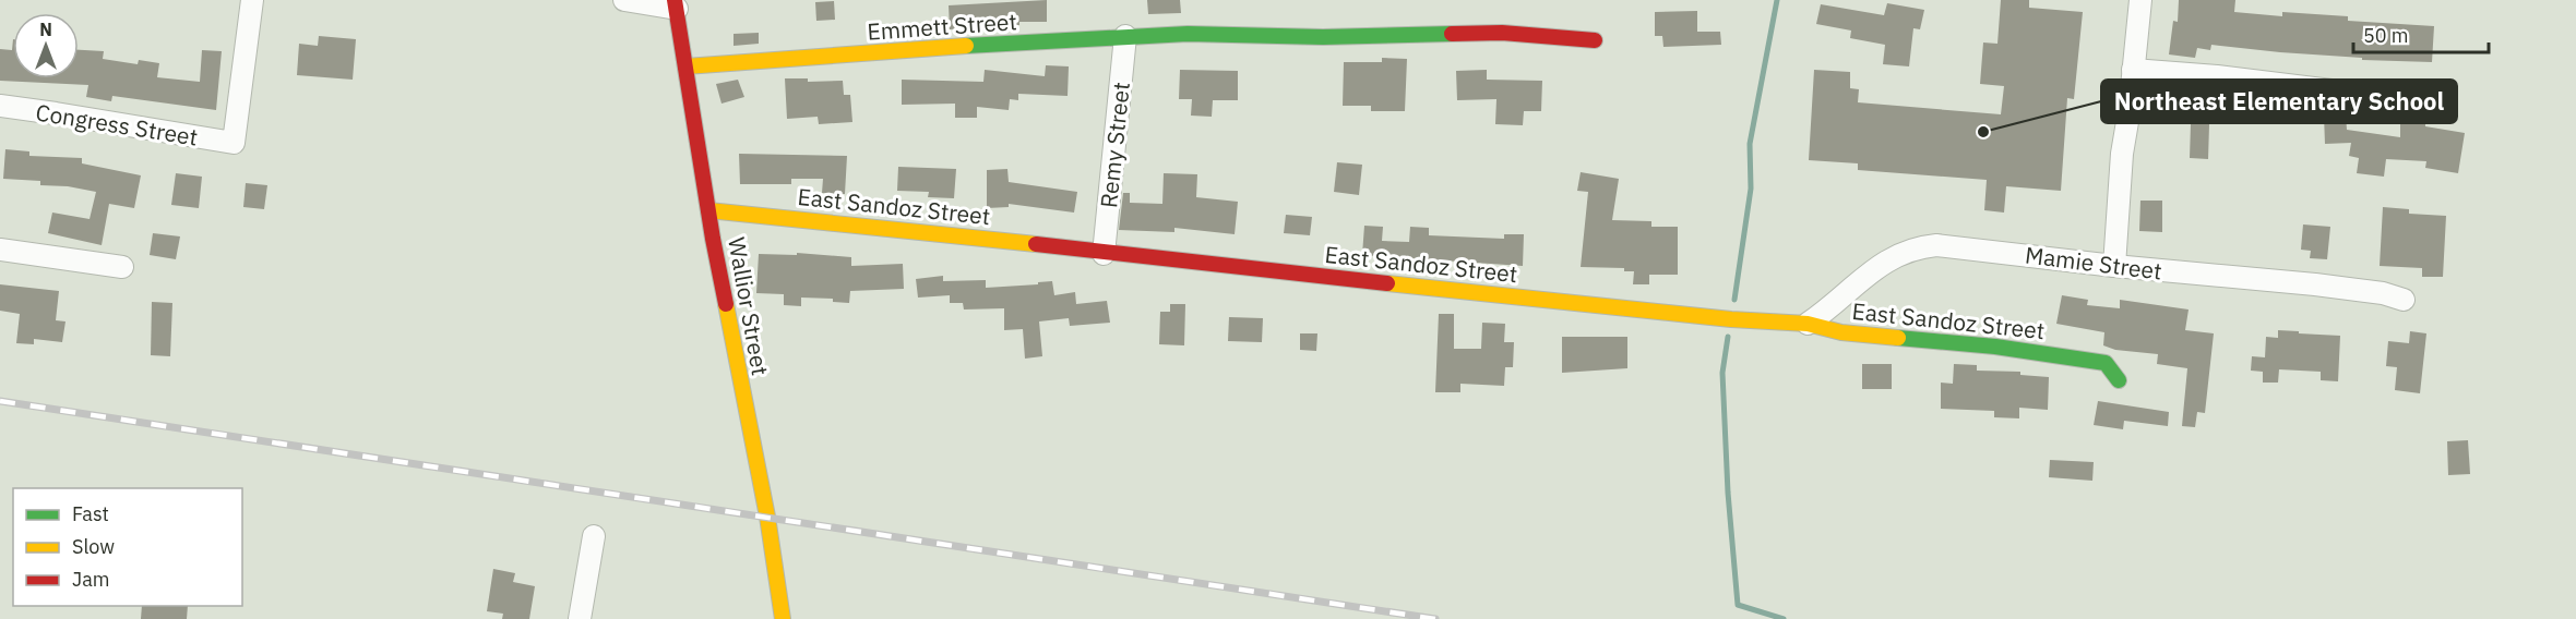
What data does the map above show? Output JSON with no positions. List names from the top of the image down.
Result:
{
  "streets": {
    "street": [
      "Emmett Street",
      "Congress Street",
      "Remy Street",
      "East Sandoz Street",
      "Mamie Street",
      "Wallior Street"
    ]
  },
  "crossings": [
    ["Emmett Street", "Remy Street"],
    ["Emmett Street", "Wallior Street"],
    ["Remy Street", "East Sandoz Street"],
    ["East Sandoz Street", "Mamie Street"],
    ["East Sandoz Street", "Wallior Street"]
  ],
  "places": ["Northeast Elementary School"],
  "legend": ["Fast", "Slow", "Jam"],
  "scale_bar": "50 m",
  "north": "top"
}
